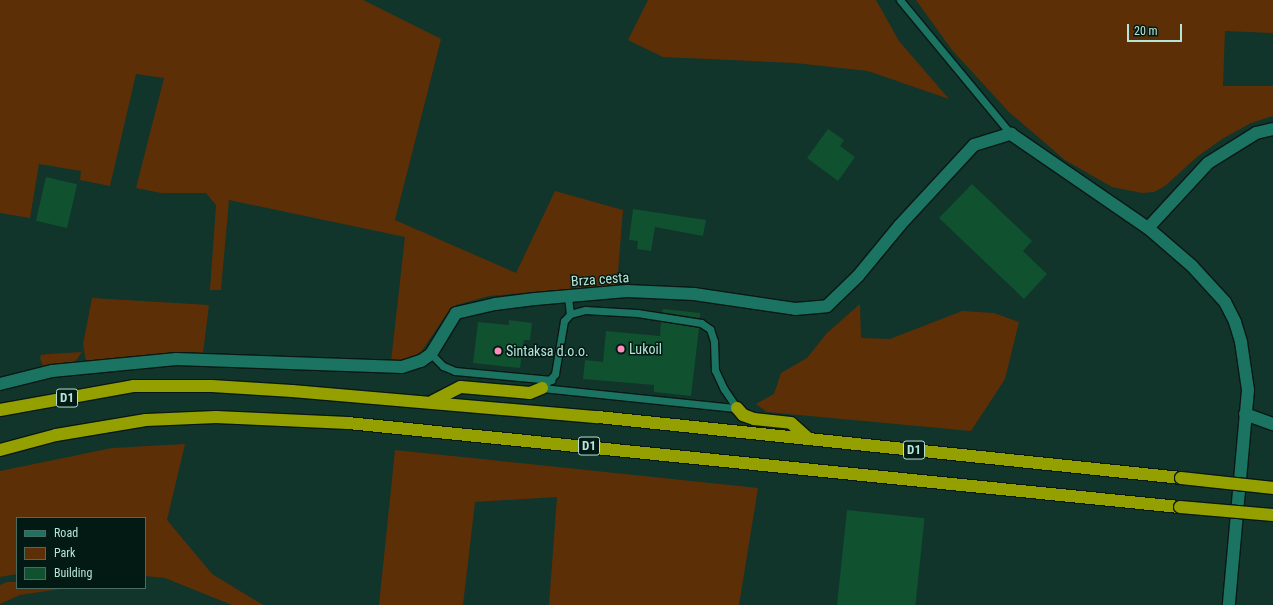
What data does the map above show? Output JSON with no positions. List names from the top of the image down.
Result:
{
  "streets": {
    "highway": ["D1"],
    "street": ["Brza cesta"]
  },
  "places": ["Lukoil", "Sintaksa d.o.o."],
  "legend": ["Road", "Park", "Building"],
  "scale_bar": "20 m"
}
